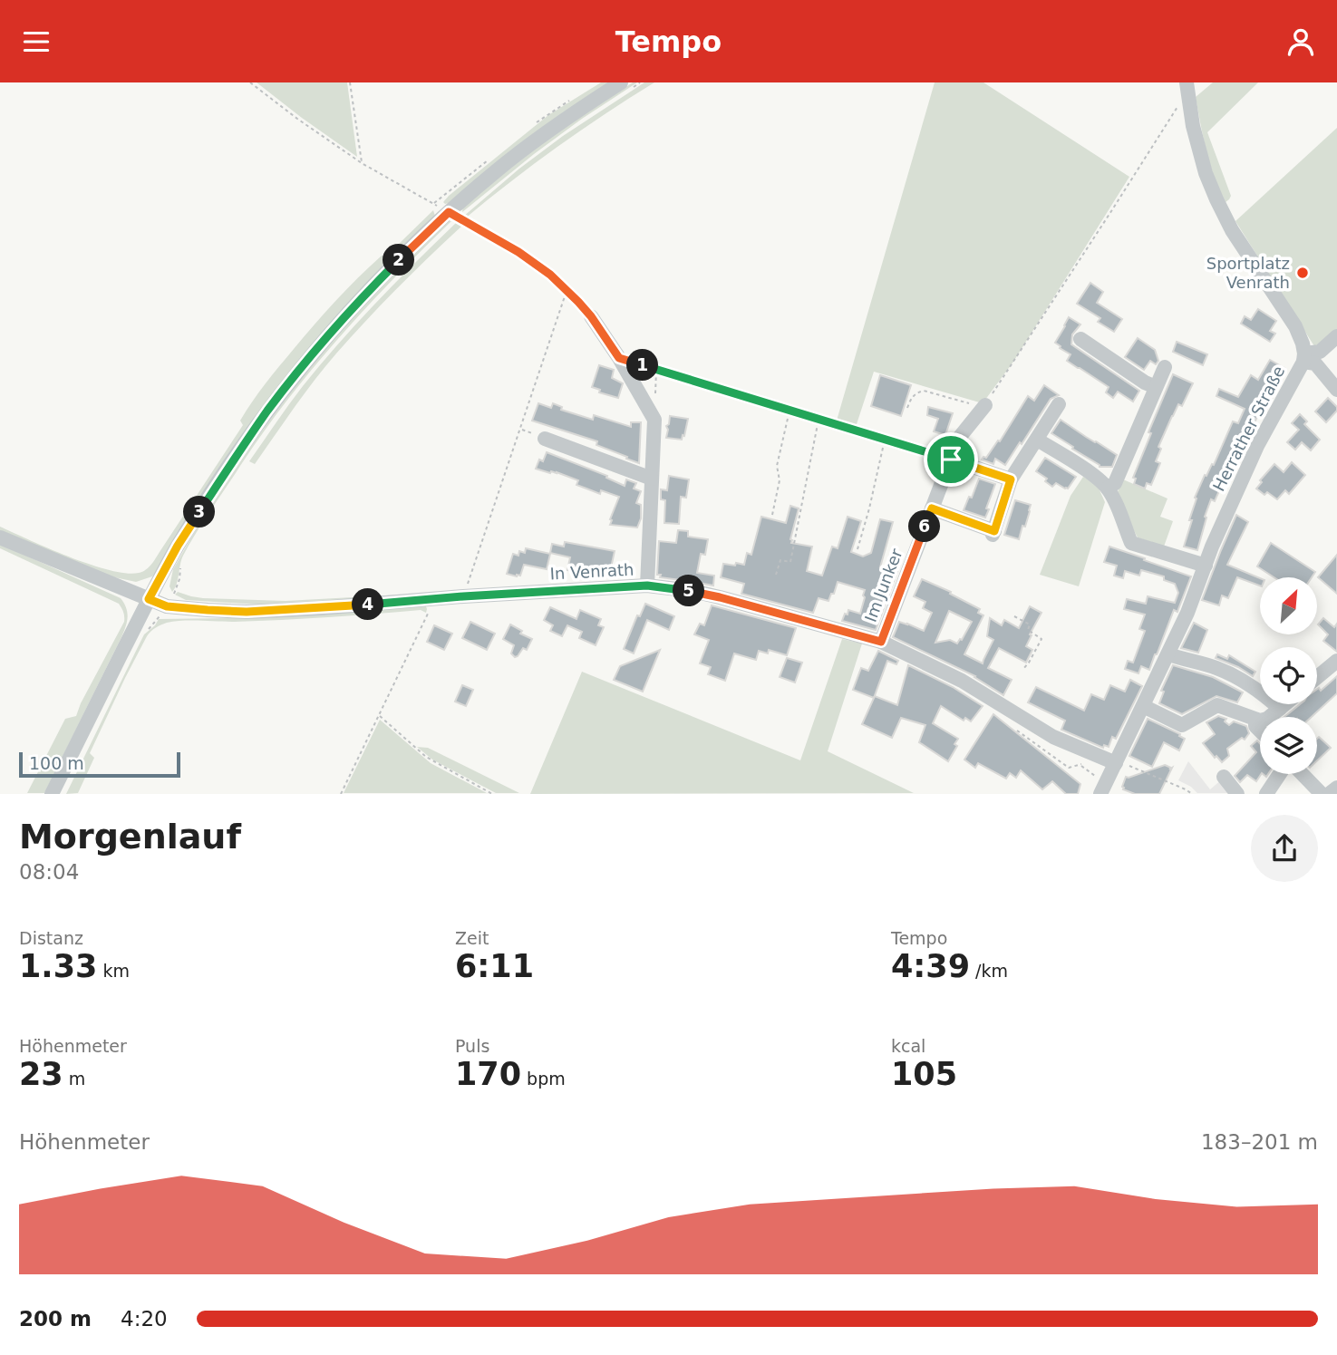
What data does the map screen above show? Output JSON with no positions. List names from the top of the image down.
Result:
{
  "streets": {
    "street": ["Herrather Straße", "In Venrath", "Im Junker"]
  },
  "crossings": [
    ["Herrather Straße", "In Venrath"],
    ["In Venrath", "Im Junker"]
  ],
  "places": ["Sportplatz Venrath"],
  "scale_bar": "100 m",
  "north": "top right",
  "page": {
    "header": "Tempo",
    "pins": [
      "2",
      "1",
      "3",
      "6",
      "5",
      "4"
    ],
    "scale": "100 m",
    "heading": ["Morgenlauf", "08:04"],
    "stats": [
      ["Distanz", "1.33 km"],
      ["Zeit", "6:11"],
      ["Tempo", "4:39 /km"],
      ["Höhenmeter", "23 m"],
      ["Puls", "170 bpm"],
      ["kcal", "105"]
    ],
    "chart": ["Höhenmeter", "183–201 m"],
    "list": [
      {
        "name": "200 m",
        "note": "4:20"
      }
    ]
  }
}
